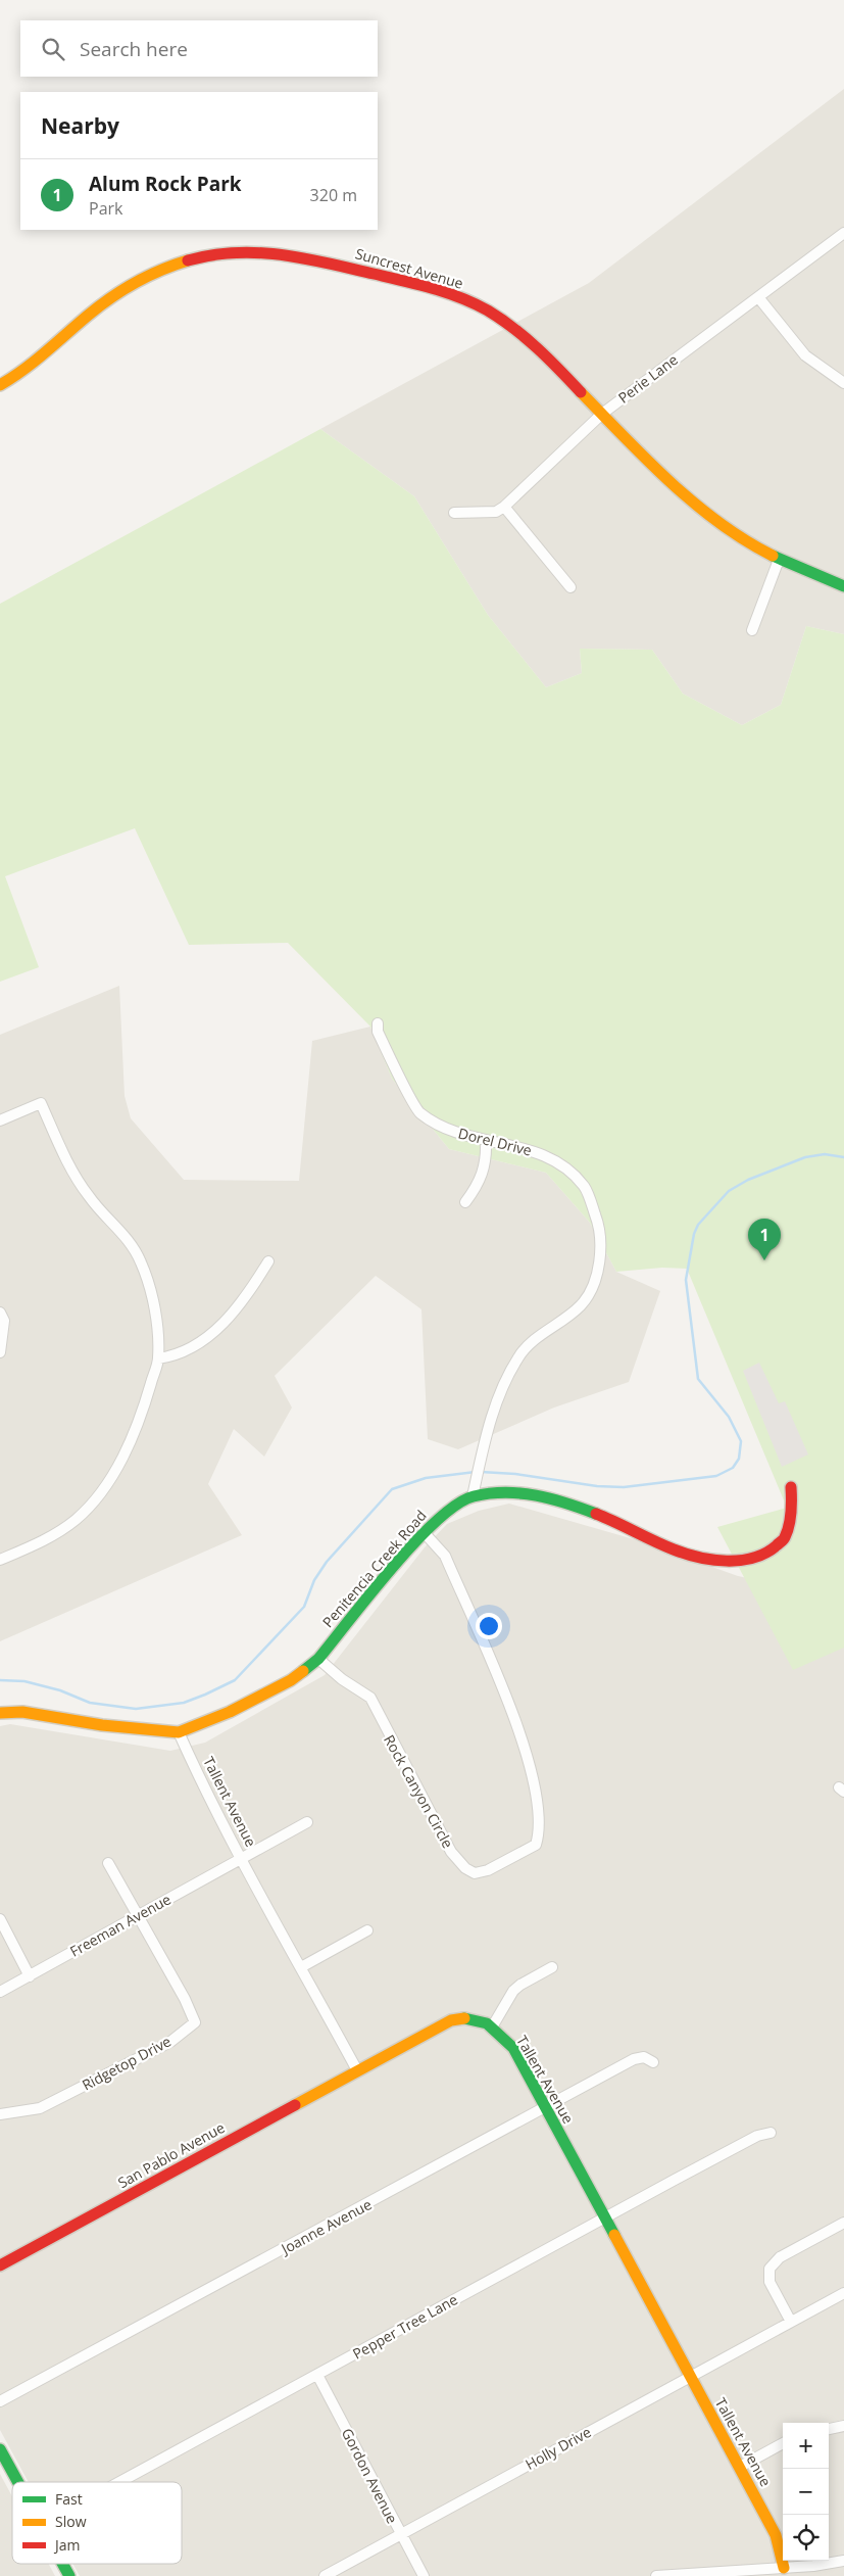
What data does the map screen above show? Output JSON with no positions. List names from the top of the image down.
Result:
{
  "streets": {
    "street": [
      "Suncrest Avenue",
      "Perie Lane",
      "Dorel Drive",
      "Penitencia Creek Road",
      "Rock Canyon Circle",
      "Tallent Avenue",
      "Freeman Avenue",
      "Ridgetop Drive",
      "San Pablo Avenue",
      "Joanne Avenue",
      "Pepper Tree Lane",
      "Holly Drive",
      "Gordon Avenue"
    ]
  },
  "crossings": [
    ["Suncrest Avenue", "Perie Lane"],
    ["Dorel Drive", "Penitencia Creek Road"],
    ["Penitencia Creek Road", "Rock Canyon Circle"],
    ["Penitencia Creek Road", "Tallent Avenue"],
    ["Tallent Avenue", "Freeman Avenue"],
    ["Tallent Avenue", "San Pablo Avenue"],
    ["Tallent Avenue", "Joanne Avenue"],
    ["Tallent Avenue", "Pepper Tree Lane"],
    ["Tallent Avenue", "Holly Drive"],
    ["Freeman Avenue", "Ridgetop Drive"],
    ["Pepper Tree Lane", "Gordon Avenue"],
    ["Holly Drive", "Gordon Avenue"]
  ],
  "legend": ["Fast", "Slow", "Jam"],
  "page": {
    "search": "Search here",
    "heading": "Nearby",
    "list": [
      {
        "mark": "1",
        "name": "Alum Rock Park",
        "note": "Park",
        "value": "320 m"
      }
    ],
    "pins": "1",
    "map_buttons": ["+", "−"]
  }
}
